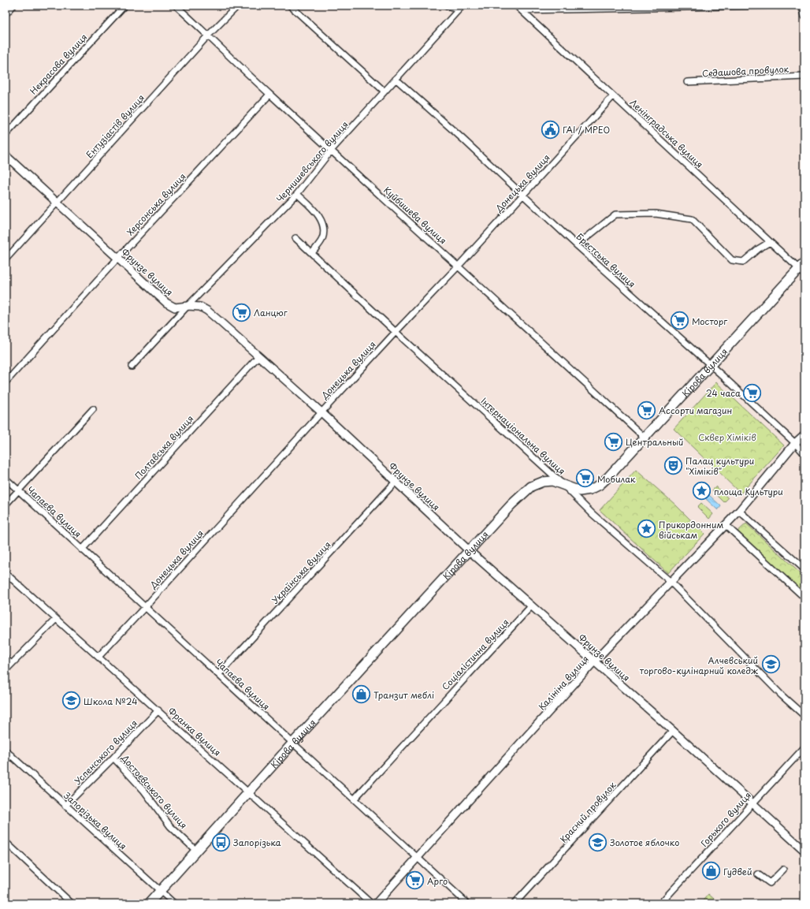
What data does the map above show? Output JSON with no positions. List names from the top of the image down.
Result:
{
  "streets": {
    "main road": ["Кірова вулиця"],
    "street": [
      "Некрасова вулиця",
      "Седашова провулок",
      "Ентузіастів вулиця",
      "Ленінградська вулиця",
      "Чернишевського вулиця",
      "Донецька вулиця",
      "Херсонська вулиця",
      "Куйбишева вулиця",
      "Брестська вулиця",
      "Фрунзе вулиця",
      "Інтернаціональна вулиця",
      "Полтавська вулиця",
      "Чапаєва вулиця",
      "Українська вулиця",
      "Соціалістична вулиця",
      "Калініна вулиця",
      "Франка вулиця",
      "Успенського вулиця",
      "Достоєвського вулиця",
      "Красний провулок",
      "Горького вулиця",
      "Запорізька вулиця"
    ]
  },
  "crossings": [
    ["Ентузіастів вулиця", "Куйбишева вулиця"],
    ["Ентузіастів вулиця", "Фрунзе вулиця"],
    ["Ленінградська вулиця", "Донецька вулиця"],
    ["Ленінградська вулиця", "Кірова вулиця"],
    ["Чернишевського вулиця", "Куйбишева вулиця"],
    ["Чернишевського вулиця", "Брестська вулиця"],
    ["Чернишевського вулиця", "Фрунзе вулиця"],
    ["Донецька вулиця", "Куйбишева вулиця"],
    ["Донецька вулиця", "Брестська вулиця"],
    ["Донецька вулиця", "Фрунзе вулиця"],
    ["Донецька вулиця", "Інтернаціональна вулиця"],
    ["Донецька вулиця", "Чапаєва вулиця"],
    ["Донецька вулиця", "Франка вулиця"],
    ["Херсонська вулиця", "Куйбишева вулиця"],
    ["Херсонська вулиця", "Фрунзе вулиця"],
    ["Куйбишева вулиця", "Кірова вулиця"],
    ["Брестська вулиця", "Кірова вулиця"],
    ["Брестська вулиця", "Калініна вулиця"],
    ["Фрунзе вулиця", "Кірова вулиця"],
    ["Фрунзе вулиця", "Полтавська вулиця"],
    ["Фрунзе вулиця", "Українська вулиця"],
    ["Фрунзе вулиця", "Соціалістична вулиця"],
    ["Фрунзе вулиця", "Калініна вулиця"],
    ["Фрунзе вулиця", "Красний провулок"],
    ["Фрунзе вулиця", "Горького вулиця"],
    ["Кірова вулиця", "Інтернаціональна вулиця"],
    ["Кірова вулиця", "Чапаєва вулиця"],
    ["Кірова вулиця", "Франка вулиця"],
    ["Кірова вулиця", "Достоєвського вулиця"],
    ["Кірова вулиця", "Запорізька вулиця"],
    ["Інтернаціональна вулиця", "Калініна вулиця"],
    ["Полтавська вулиця", "Чапаєва вулиця"],
    ["Чапаєва вулиця", "Українська вулиця"],
    ["Чапаєва вулиця", "Соціалістична вулиця"],
    ["Чапаєва вулиця", "Калініна вулиця"],
    ["Франка вулиця", "Успенського вулиця"],
    ["Успенського вулиця", "Достоєвського вулиця"],
    ["Успенського вулиця", "Запорізька вулиця"]
  ],
  "parks": ["Сквер Хіміків"],
  "places": {
    "public building": ["ГАІ / МРЕО"],
    "supermarket": [
      "Ланцюг",
      "Мосторг",
      "24 часа",
      "Ассорти магазин",
      "Центральный",
      "Мобилак",
      "Арго"
    ],
    "theatre": ["Палац культури \"Хіміків\""],
    "place": ["площа Культури", "Прикордонним військам"],
    "school or university": ["Алчевський торгово-кулінарний коледж", "Школа №24", "Золотое яблочко"],
    "shop": ["Транзит меблі", "Гудвей"],
    "bus stop": ["Запорізька"]
  }
}
